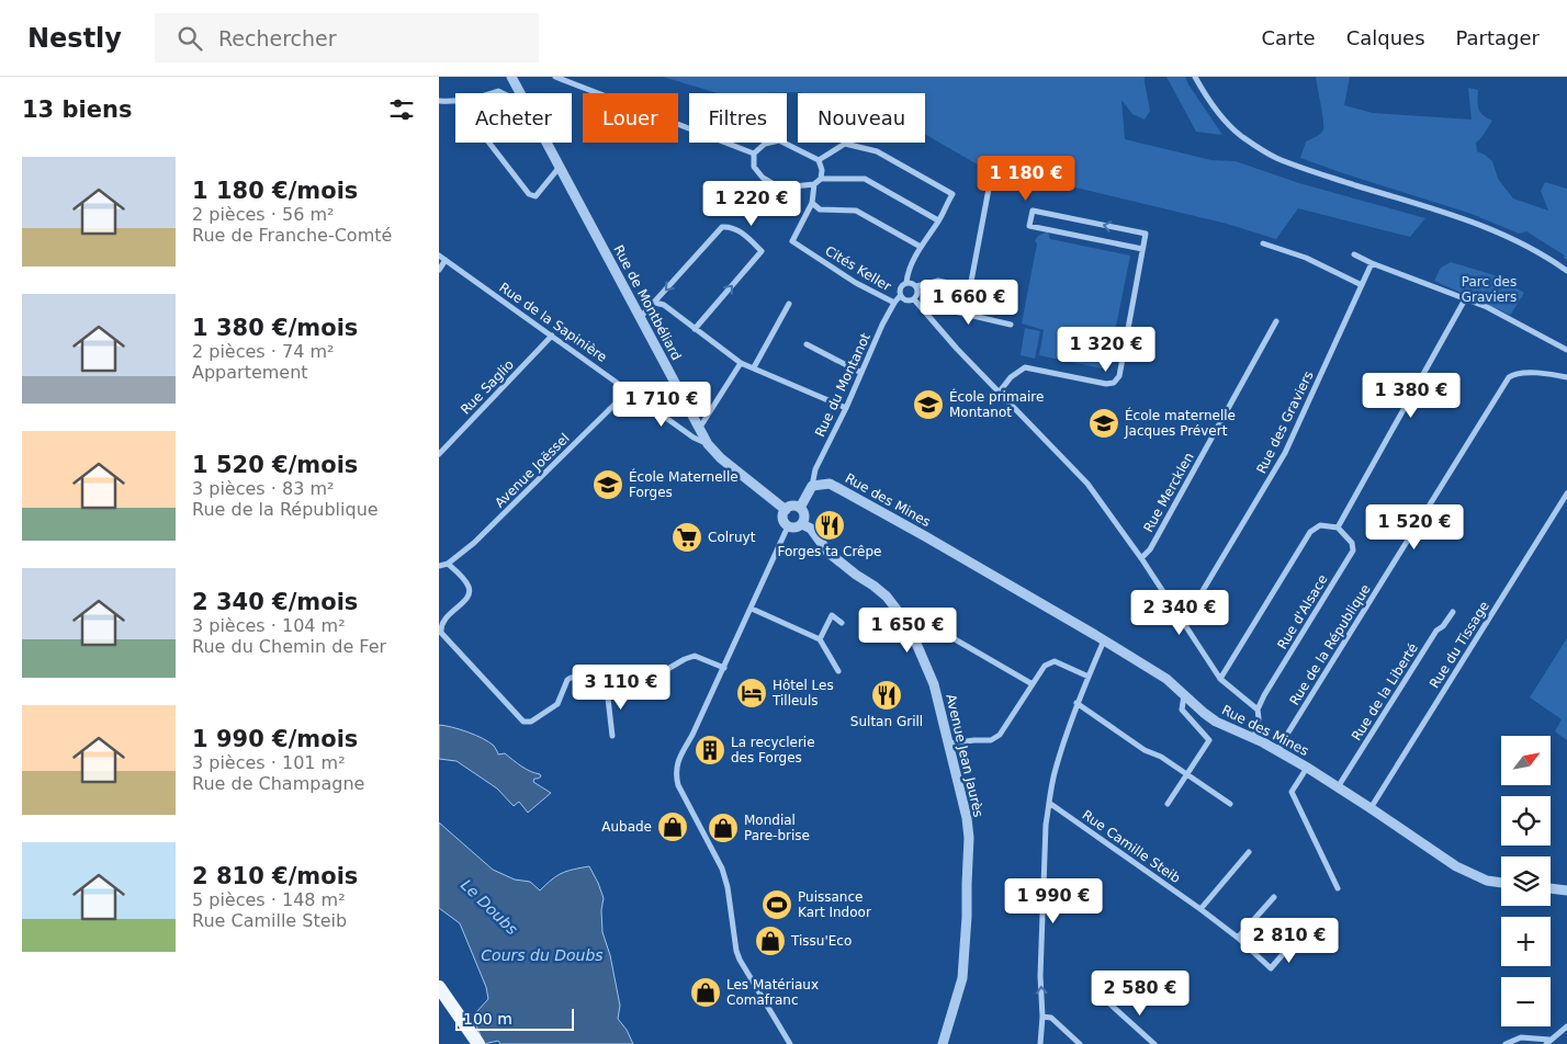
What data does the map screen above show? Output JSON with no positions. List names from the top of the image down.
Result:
{
  "streets": {
    "street": [
      "Cités Keller",
      "Rue de Montbéliard",
      "Rue de la Sapinière",
      "Rue du Montanot",
      "Rue Saglio",
      "Rue des Graviers",
      "Avenue Joëssel",
      "Rue Mercklen",
      "Rue des Mines",
      "Rue d'Alsace",
      "Rue de la République",
      "Rue du Tissage",
      "Rue de la Liberté",
      "Avenue Jean Jaurès",
      "Rue Camille Steib"
    ]
  },
  "crossings": [
    ["Cités Keller", "Rue du Montanot"],
    ["Rue de Montbéliard", "Rue de la Sapinière"],
    ["Rue de Montbéliard", "Avenue Jean Jaurès"],
    ["Rue de la Sapinière", "Rue Saglio"],
    ["Rue de la Sapinière", "Avenue Joëssel"],
    ["Rue du Montanot", "Rue des Mines"],
    ["Rue des Mines", "Rue de la République"],
    ["Rue des Mines", "Rue du Tissage"],
    ["Rue des Mines", "Rue de la Liberté"]
  ],
  "water": ["Le Doubs", "Cours du Doubs"],
  "parks": ["Parc des Graviers"],
  "places": {
    "school or university": ["École primaire Montanot", "École maternelle Jacques Prévert", "École Maternelle Forges"],
    "restaurant": ["Forges ta Crêpe", "Sultan Grill"],
    "supermarket": ["Colruyt"],
    "hotel": ["Hôtel Les Tilleuls"],
    "building": ["La recyclerie des Forges"],
    "shop": [
      "Aubade",
      "Mondial Pare-brise",
      "Tissu'Eco",
      "Les Matériaux Comafranc"
    ],
    "sports": ["Puissance Kart Indoor"]
  },
  "scale_bar": "100 m",
  "north": "top right",
  "page": {
    "header": "Nestly",
    "search": "Rechercher",
    "nav": ["Carte", "Calques", "Partager"],
    "heading": "13 biens",
    "chip": [
      "Acheter",
      "Louer",
      "Filtres",
      "Nouveau"
    ],
    "list": [
      {
        "name": "1 180 €/mois",
        "note": "2 pièces · 56 m² · Rue de Franche-Comté"
      },
      {
        "name": "1 380 €/mois",
        "note": "2 pièces · 74 m² · Appartement"
      },
      {
        "name": "1 520 €/mois",
        "note": "3 pièces · 83 m² · Rue de la République"
      },
      {
        "name": "2 340 €/mois",
        "note": "3 pièces · 104 m² · Rue du Chemin de Fer"
      },
      {
        "name": "1 990 €/mois",
        "note": "3 pièces · 101 m² · Rue de Champagne"
      },
      {
        "name": "2 810 €/mois",
        "note": "5 pièces · 148 m² · Rue Camille Steib"
      }
    ],
    "price": [
      "1 180 €",
      "1 220 €",
      "1 660 €",
      "1 320 €",
      "1 380 €",
      "1 710 €",
      "1 520 €",
      "2 340 €",
      "1 650 €",
      "3 110 €",
      "1 990 €",
      "2 810 €",
      "2 580 €"
    ],
    "map_buttons": ["+", "−"],
    "scale": "100 m"
  }
}
